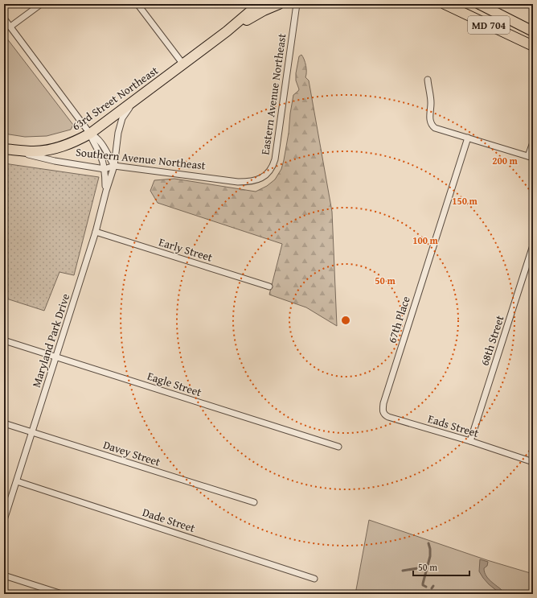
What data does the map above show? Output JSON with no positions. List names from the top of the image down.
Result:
{
  "streets": {
    "main road": ["MD 704", "63rd Street Northeast"],
    "street": [
      "Eastern Avenue Northeast",
      "Southern Avenue Northeast",
      "Early Street",
      "67th Place",
      "Maryland Park Drive",
      "68th Street",
      "Eagle Street",
      "Eads Street",
      "Davey Street",
      "Dade Street"
    ]
  },
  "crossings": [
    ["Eastern Avenue Northeast", "Southern Avenue Northeast"],
    ["63rd Street Northeast", "Southern Avenue Northeast"],
    ["63rd Street Northeast", "Maryland Park Drive"],
    ["Southern Avenue Northeast", "Maryland Park Drive"],
    ["Early Street", "Maryland Park Drive"],
    ["67th Place", "Eads Street"],
    ["Maryland Park Drive", "Eagle Street"],
    ["Maryland Park Drive", "Davey Street"],
    ["Maryland Park Drive", "Dade Street"],
    ["68th Street", "Eads Street"]
  ],
  "scale_bar": "50 m",
  "rings": [
    "200 m",
    "150 m",
    "100 m",
    "50 m"
  ]
}
